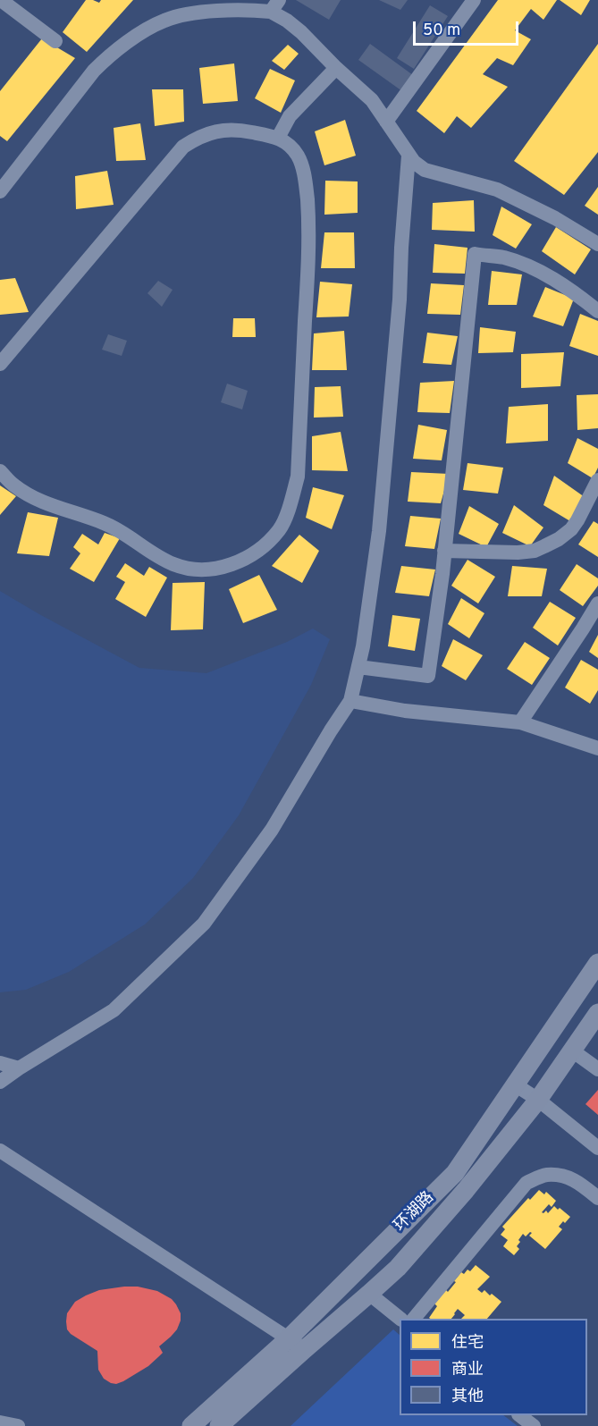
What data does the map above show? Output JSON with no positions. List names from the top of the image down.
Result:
{
  "streets": {
    "main road": ["环湖路"]
  },
  "legend": ["住宅", "商业", "其他"],
  "scale_bar": "50 m"
}
